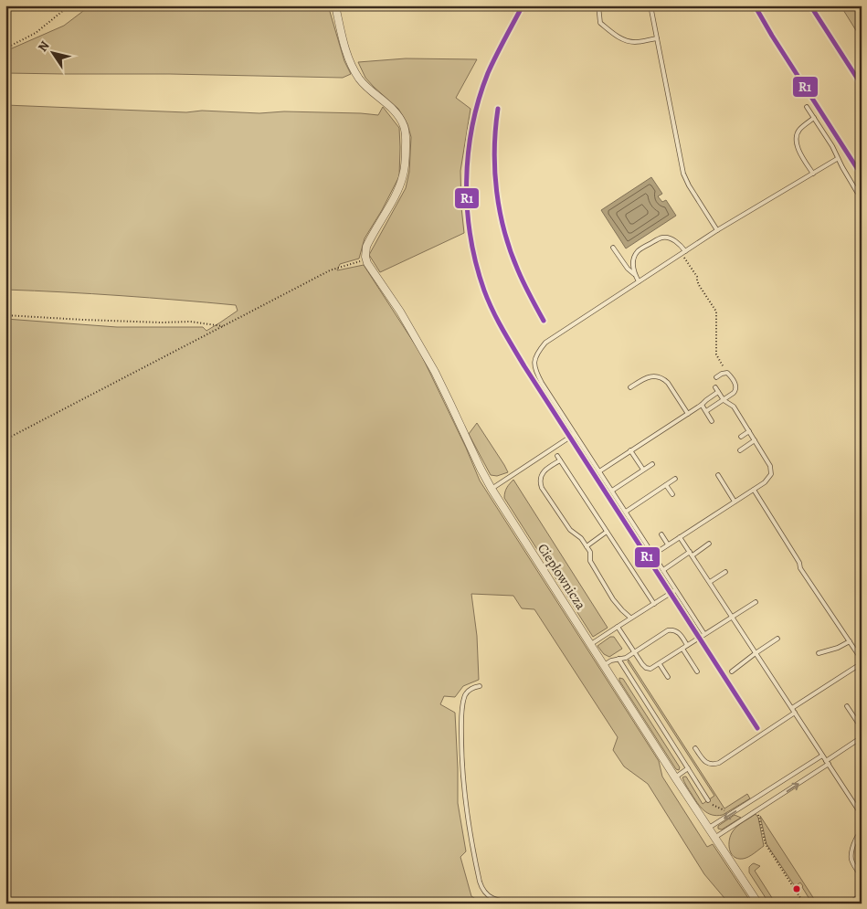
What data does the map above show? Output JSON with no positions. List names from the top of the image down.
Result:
{
  "streets": {
    "street": ["Ciepłownicza"]
  },
  "lines": ["transit line R1"],
  "north": "top left"
}
